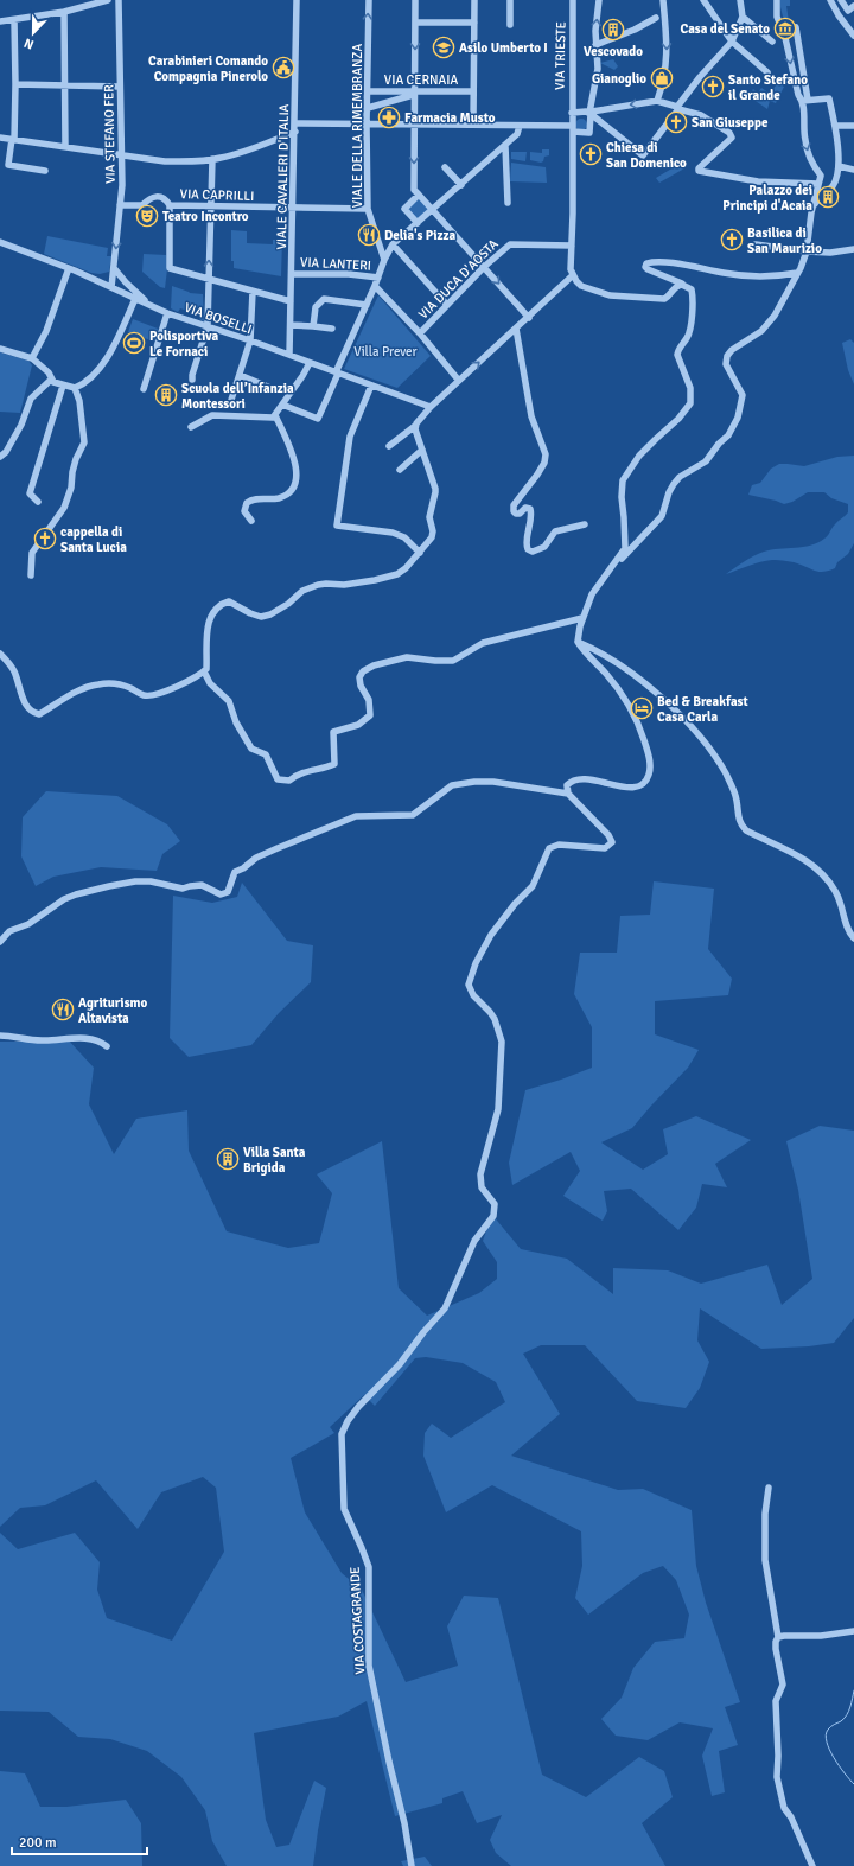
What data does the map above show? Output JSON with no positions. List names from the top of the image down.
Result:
{
  "streets": {
    "street": [
      "VIA TRIESTE",
      "VIA CERNAIA",
      "VIALE DELLA RIMEMBRANZA",
      "VIA STEFANO FER",
      "VIALE CAVALIERI D'ITALIA",
      "VIA CAPRILLI",
      "VIA LANTERI",
      "VIA DUCA D'AOSTA",
      "VIA BOSELLI",
      "VIA COSTAGRANDE"
    ]
  },
  "crossings": [
    ["VIA TRIESTE", "VIA DUCA D'AOSTA"],
    ["VIA CERNAIA", "VIALE DELLA RIMEMBRANZA"],
    ["VIALE DELLA RIMEMBRANZA", "VIA CAPRILLI"],
    ["VIA STEFANO FER", "VIA CAPRILLI"],
    ["VIA STEFANO FER", "VIA BOSELLI"],
    ["VIALE CAVALIERI D'ITALIA", "VIA CAPRILLI"],
    ["VIALE CAVALIERI D'ITALIA", "VIA LANTERI"],
    ["VIALE CAVALIERI D'ITALIA", "VIA BOSELLI"]
  ],
  "parks": ["Villa Prever"],
  "places": {
    "museum": ["Casa del Senato"],
    "building": [
      "Vescovado",
      "Palazzo dei Principi d'Acaia",
      "Scuola dell’Infanzia Montessori",
      "Villa Santa Brigida"
    ],
    "school or university": ["Asilo Umberto I"],
    "public building": ["Carabinieri Comando Compagnia Pinerolo"],
    "shop": ["Gianoglio"],
    "church": [
      "Santo Stefano il Grande",
      "San Giuseppe",
      "Chiesa di San Domenico",
      "Basilica di San Maurizio",
      "cappella di Santa Lucia"
    ],
    "pharmacy": ["Farmacia Musto"],
    "theatre": ["Teatro Incontro"],
    "restaurant": ["Delia's Pizza", "Agriturismo Altavista"],
    "sports": ["Polisportiva Le Fornaci"],
    "hotel": ["Bed & Breakfast Casa Carla"]
  },
  "scale_bar": "200 m",
  "north": "bottom"
}
